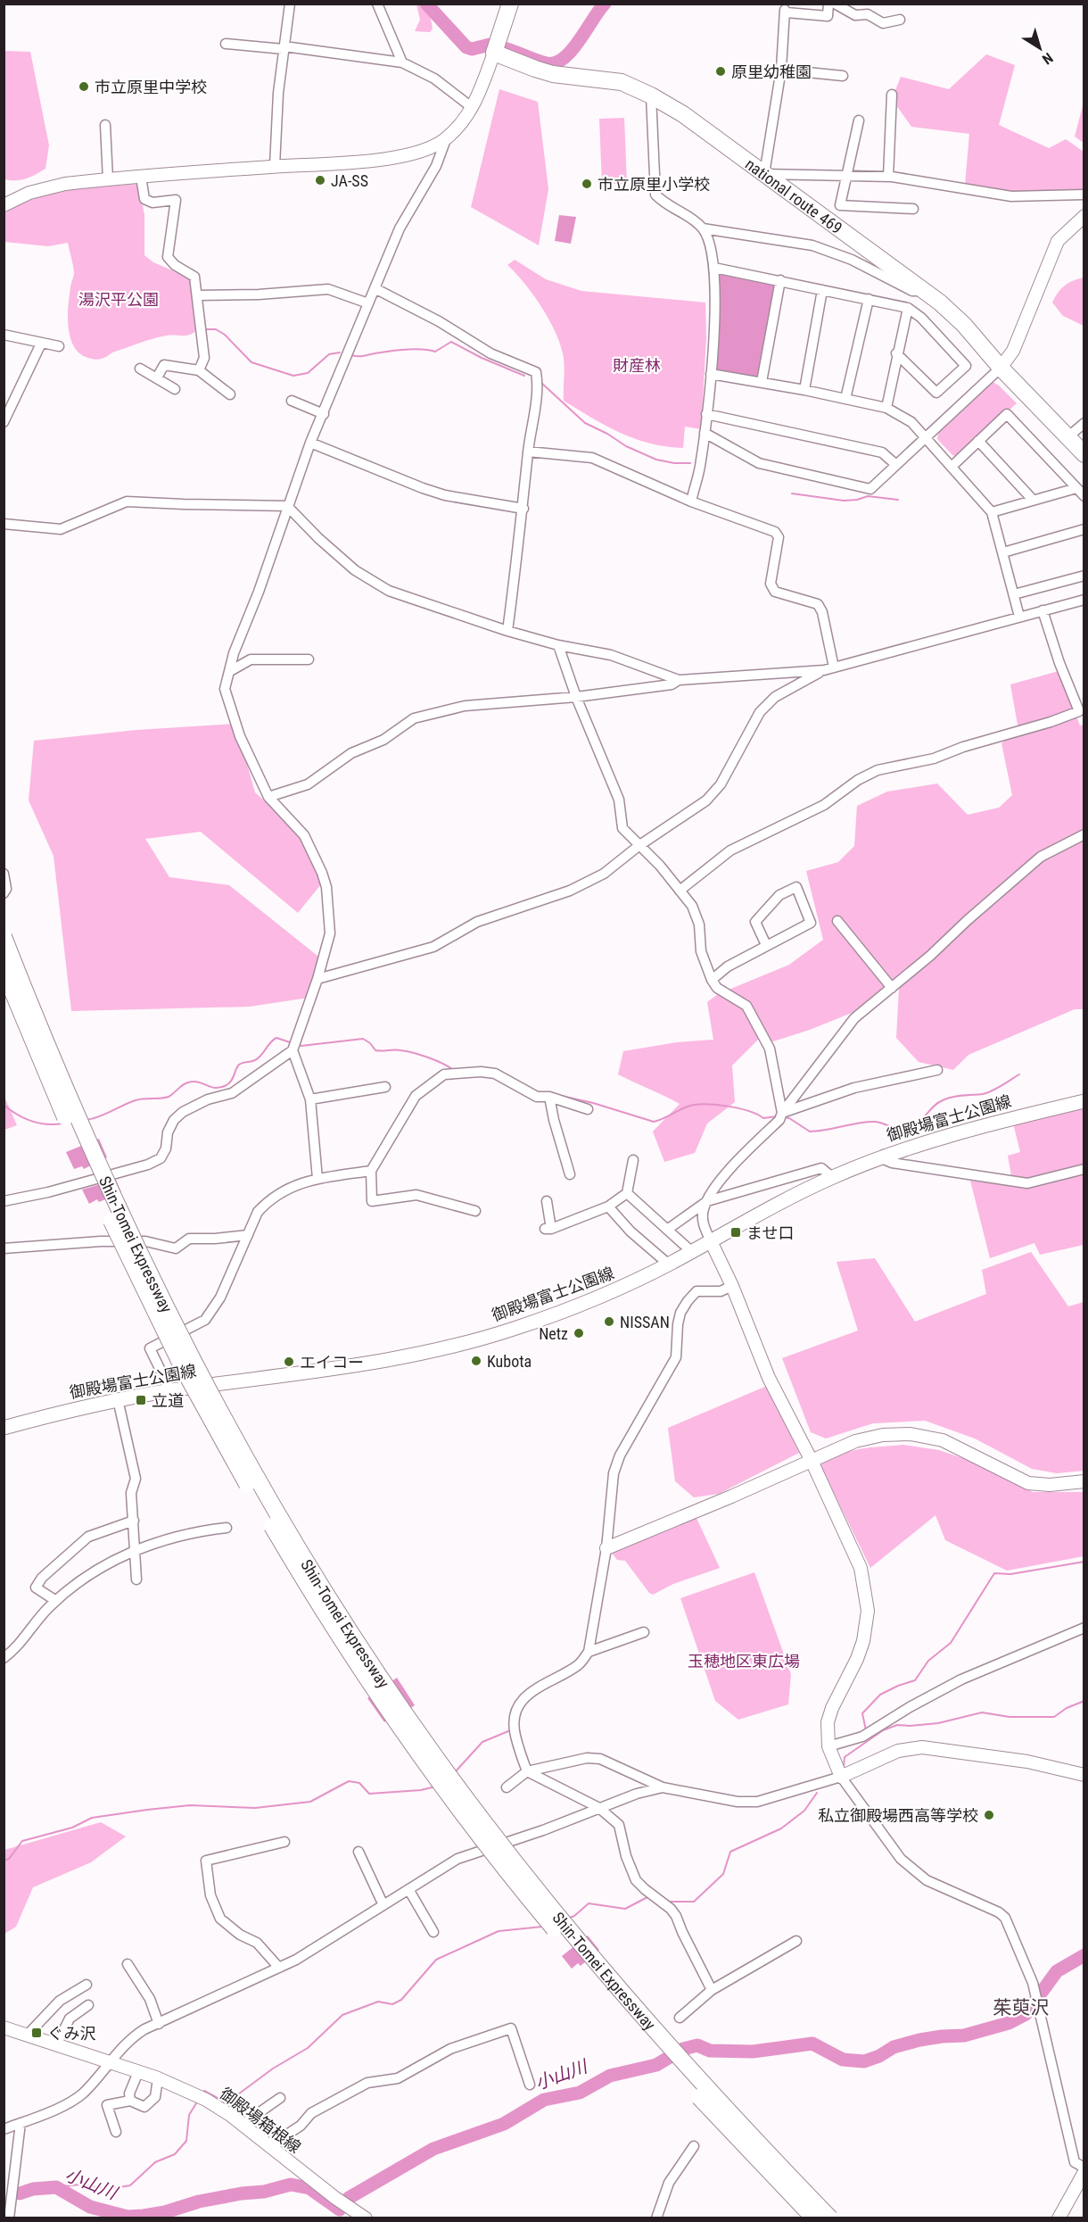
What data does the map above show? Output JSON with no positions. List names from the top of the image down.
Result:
{
  "streets": {
    "highway": ["national route 469", "Shin-Tomei Expressway"],
    "main road": ["御殿場富士公園線"],
    "street": ["御殿場箱根線"]
  },
  "districts": ["茱萸沢"],
  "water": ["小山川"],
  "parks": ["湯沢平公園", "財産林", "玉穂地区東広場"],
  "places": {
    "other": [
      "原里幼稚園",
      "市立原里中学校",
      "JA-SS",
      "市立原里小学校",
      "NISSAN",
      "Netz",
      "Kubota",
      "エイコー",
      "私立御殿場西高等学校"
    ],
    "transit": ["ませ口", "立道", "ぐみ沢"]
  },
  "north": "bottom right"
}
